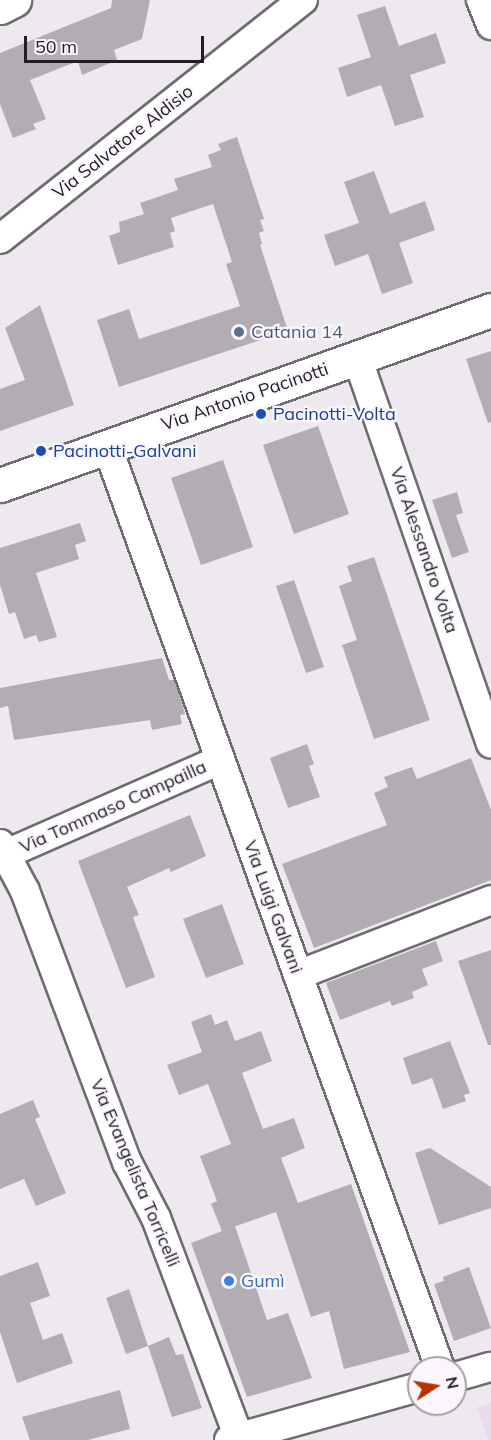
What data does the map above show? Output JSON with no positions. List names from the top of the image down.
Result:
{
  "streets": {
    "main road": ["Via Antonio Pacinotti"],
    "street": [
      "Via Salvatore Aldisio",
      "Via Alessandro Volta",
      "Via Tommaso Campailla",
      "Via Luigi Galvani",
      "Via Evangelista Torricelli"
    ]
  },
  "crossings": [
    ["Via Antonio Pacinotti", "Via Alessandro Volta"],
    ["Via Antonio Pacinotti", "Via Luigi Galvani"],
    ["Via Tommaso Campailla", "Via Luigi Galvani"],
    ["Via Tommaso Campailla", "Via Evangelista Torricelli"]
  ],
  "places": [
    "Catania 14",
    "Pacinotti-Volta",
    "Pacinotti-Galvani",
    "Gumì"
  ],
  "scale_bar": "50 m",
  "north": "right"
}
